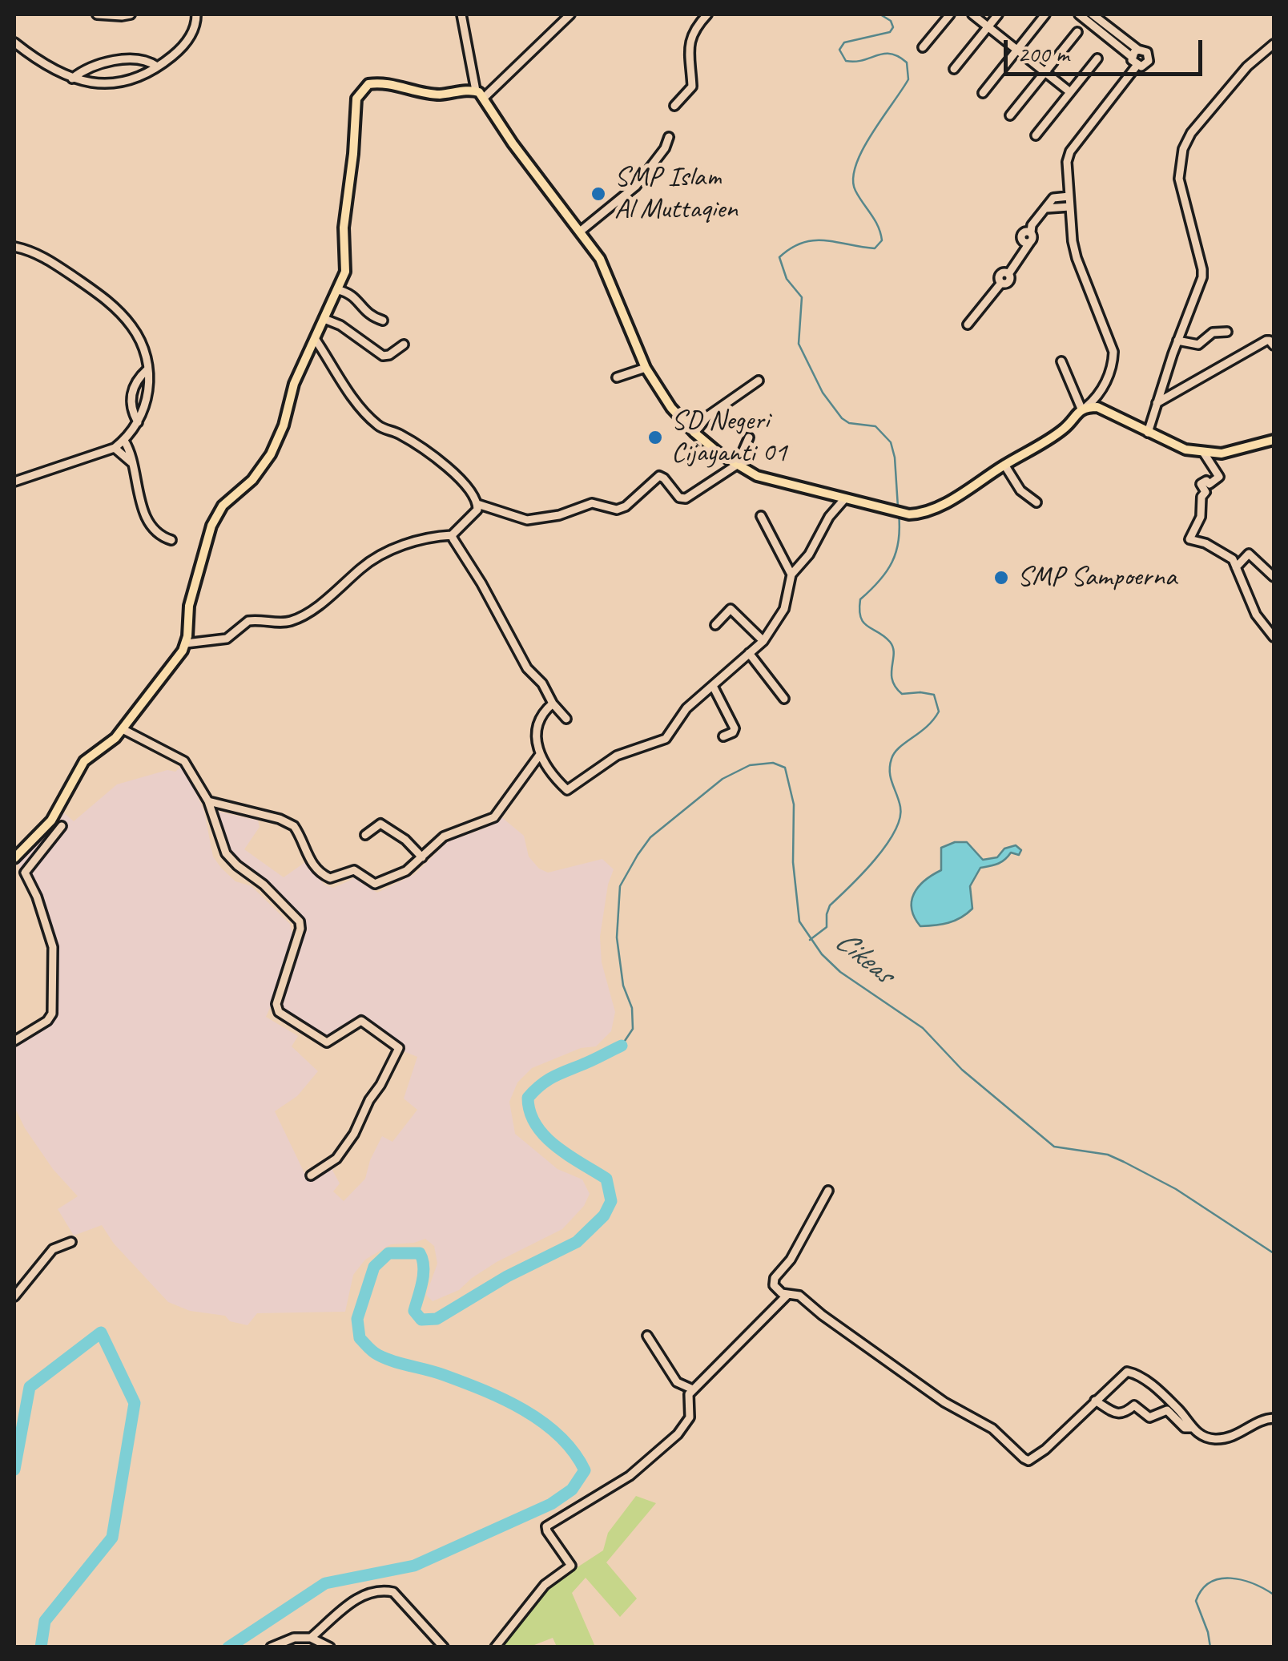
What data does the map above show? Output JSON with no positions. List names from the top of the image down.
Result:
{
  "water": ["Cikeas"],
  "places": ["SMP Islam Al Muttaqien", "SD Negeri Cijayanti 01", "SMP Sampoerna"],
  "scale_bar": "200 m"
}
